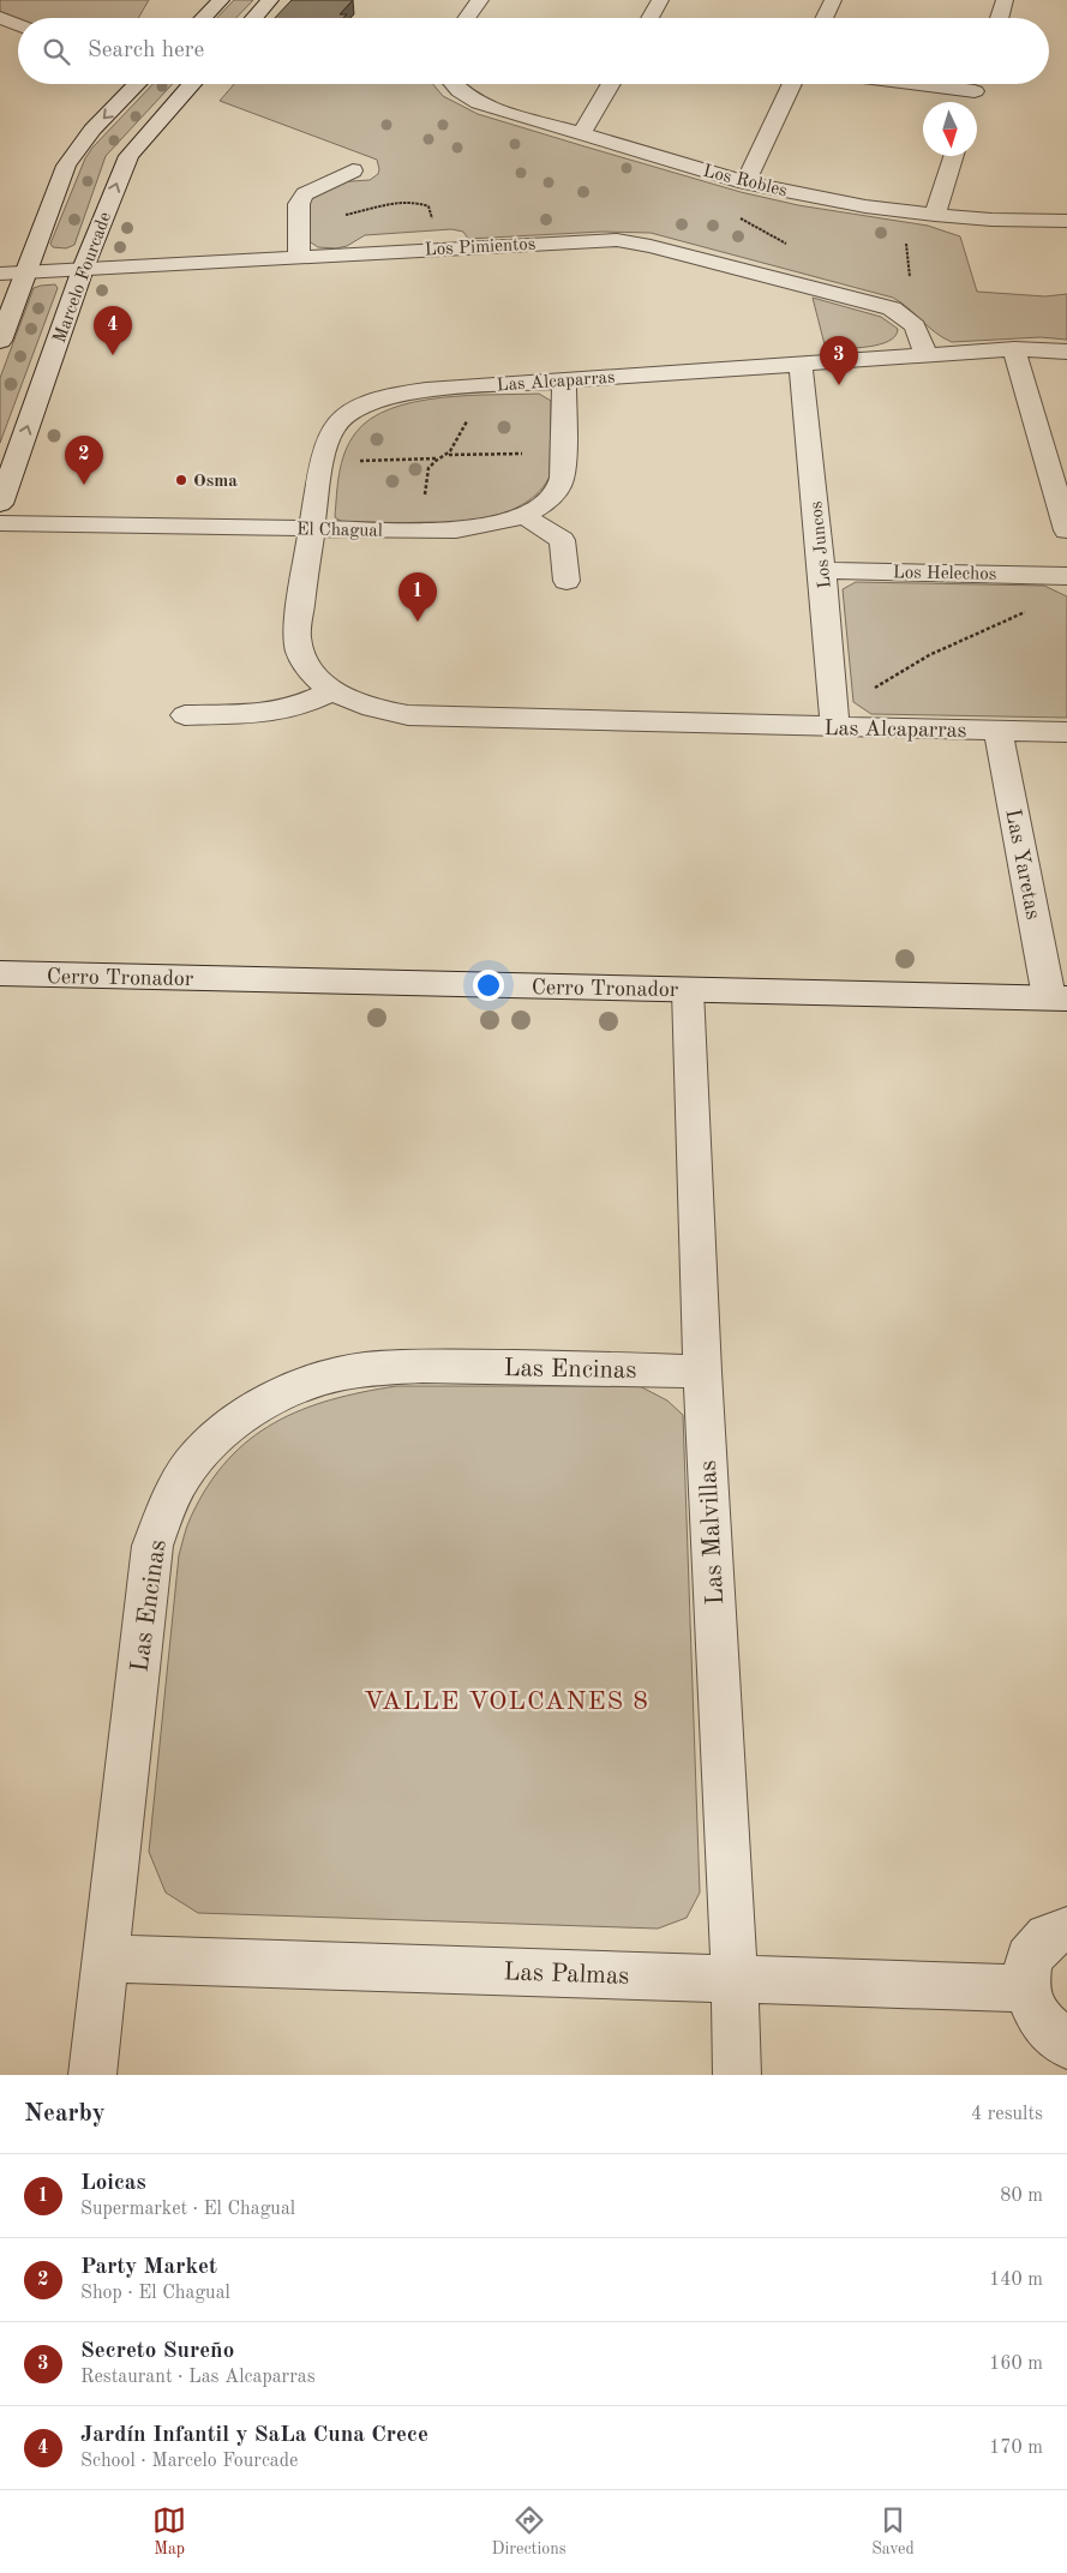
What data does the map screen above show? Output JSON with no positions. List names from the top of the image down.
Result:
{
  "streets": {
    "street": [
      "Los Robles",
      "Los Pimientos",
      "Marcelo Fourcade",
      "Las Alcaparras",
      "El Chagual",
      "Los Juncos",
      "Los Helechos",
      "Las Yaretas",
      "Cerro Tronador",
      "Las Encinas",
      "Las Malvillas",
      "Las Palmas"
    ]
  },
  "crossings": [
    ["Los Pimientos", "Marcelo Fourcade"],
    ["Las Alcaparras", "El Chagual"],
    ["Las Alcaparras", "Los Juncos"],
    ["Las Alcaparras", "Las Yaretas"],
    ["Los Juncos", "Los Helechos"],
    ["Las Yaretas", "Cerro Tronador"],
    ["Cerro Tronador", "Las Malvillas"],
    ["Las Encinas", "Las Malvillas"],
    ["Las Encinas", "Las Palmas"],
    ["Las Malvillas", "Las Palmas"]
  ],
  "districts": ["VALLE VOLCANES 8"],
  "places": ["Osma"],
  "north": "bottom",
  "page": {
    "search": "Search here",
    "pins": [
      "4",
      "3",
      "2",
      "1"
    ],
    "heading": ["Nearby", "4 results"],
    "list": [
      {
        "mark": "1",
        "name": "Loicas",
        "note": "Supermarket · El Chagual",
        "value": "80 m"
      },
      {
        "mark": "2",
        "name": "Party Market",
        "note": "Shop · El Chagual",
        "value": "140 m"
      },
      {
        "mark": "3",
        "name": "Secreto Sureño",
        "note": "Restaurant · Las Alcaparras",
        "value": "160 m"
      },
      {
        "mark": "4",
        "name": "Jardín Infantil y SaLa Cuna Crece",
        "note": "School · Marcelo Fourcade",
        "value": "170 m"
      }
    ],
    "nav": ["Map", "Directions", "Saved"]
  }
}
